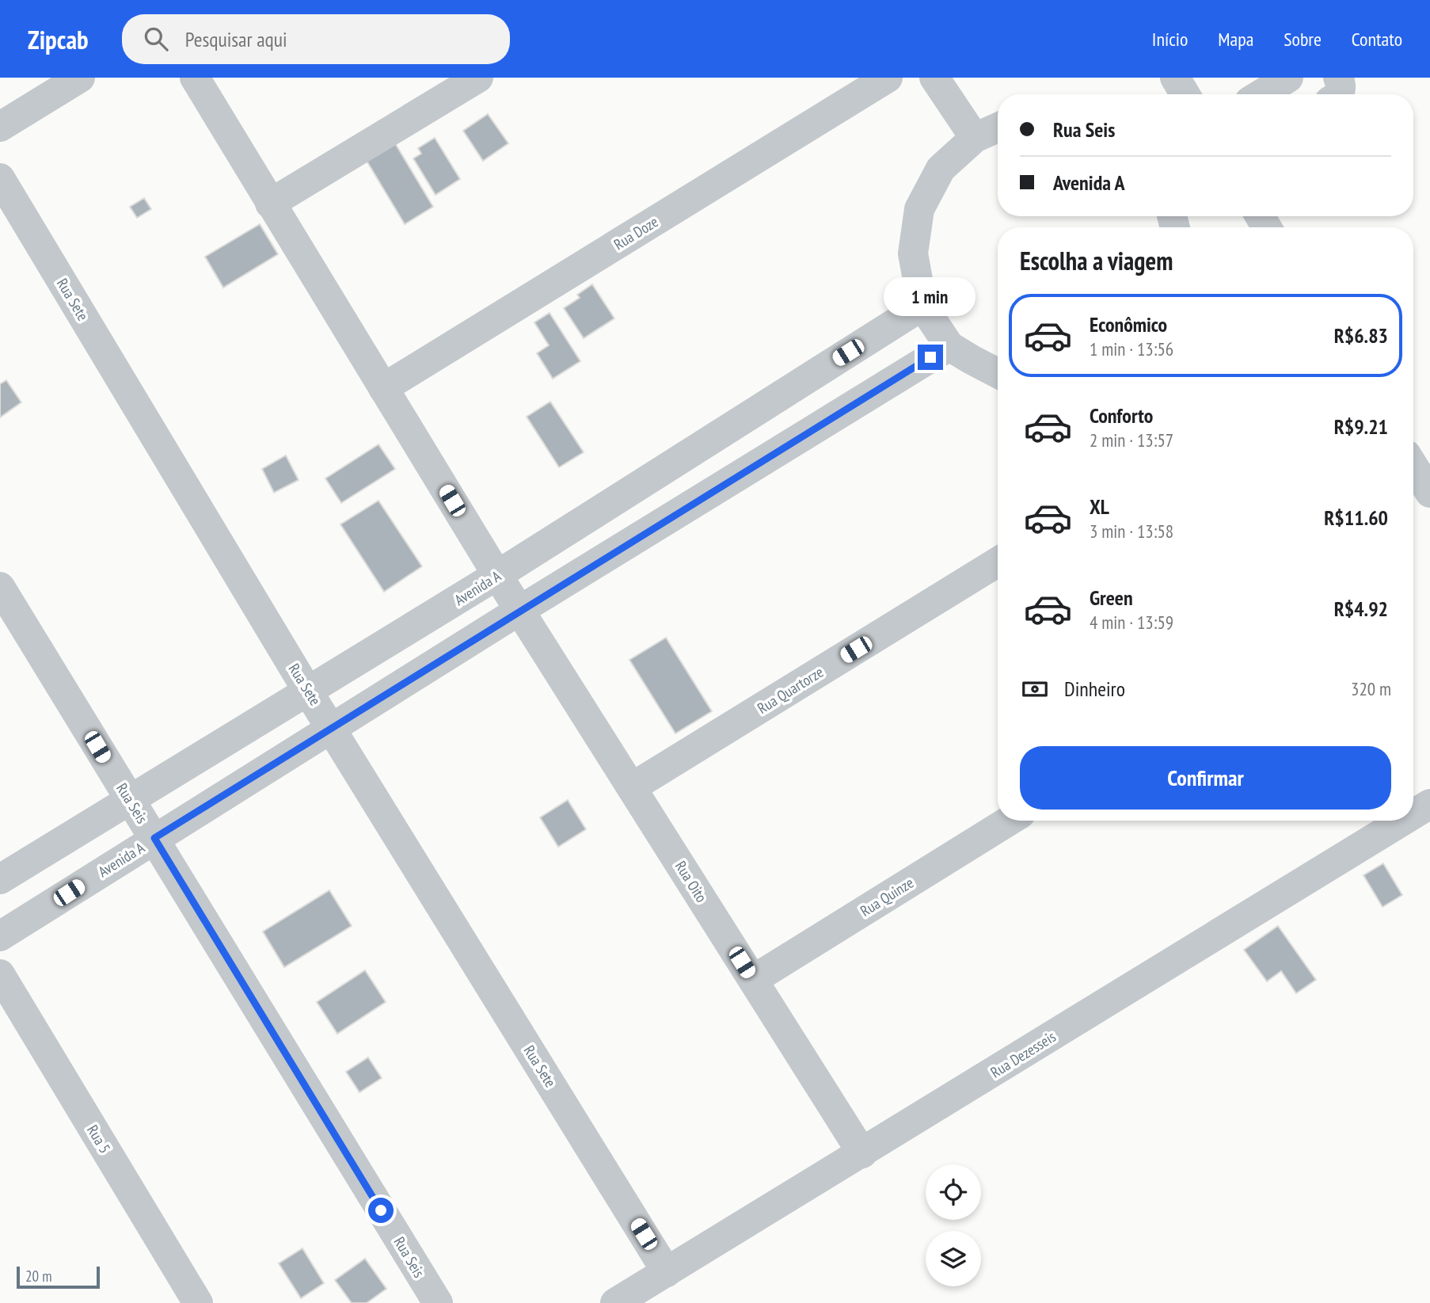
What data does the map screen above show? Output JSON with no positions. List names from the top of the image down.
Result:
{
  "streets": {
    "street": [
      "Rua Doze",
      "Rua Sete",
      "Avenida A",
      "Rua Quartorze",
      "Rua Seis",
      "Rua Oito",
      "Rua Quinze",
      "Rua Dezesseis",
      "Rua 5"
    ]
  },
  "crossings": [
    ["Rua Doze", "Rua Oito"],
    ["Rua Sete", "Avenida A"],
    ["Rua Sete", "Rua Dezesseis"],
    ["Avenida A", "Rua Seis"],
    ["Avenida A", "Rua Oito"],
    ["Rua Quartorze", "Rua Oito"],
    ["Rua Oito", "Rua Quinze"],
    ["Rua Oito", "Rua Dezesseis"]
  ],
  "scale_bar": "20 m",
  "page": {
    "header": "Zipcab",
    "search": "Pesquisar aqui",
    "nav": [
      "Início",
      "Mapa",
      "Sobre",
      "Contato"
    ],
    "banner": ["Rua Seis", "Avenida A"],
    "heading": "Escolha a viagem",
    "bubble": "1 min",
    "list": [
      {
        "name": "Econômico",
        "note": "1 min · 13:56",
        "value": "R$6.83"
      },
      {
        "name": "Conforto",
        "note": "2 min · 13:57",
        "value": "R$9.21"
      },
      {
        "name": "XL",
        "note": "3 min · 13:58",
        "value": "R$11.60"
      },
      {
        "name": "Green",
        "note": "4 min · 13:59",
        "value": "R$4.92"
      }
    ],
    "pay": ["Dinheiro", "320 m"],
    "buttons": "Confirmar",
    "scale": "20 m"
  }
}
